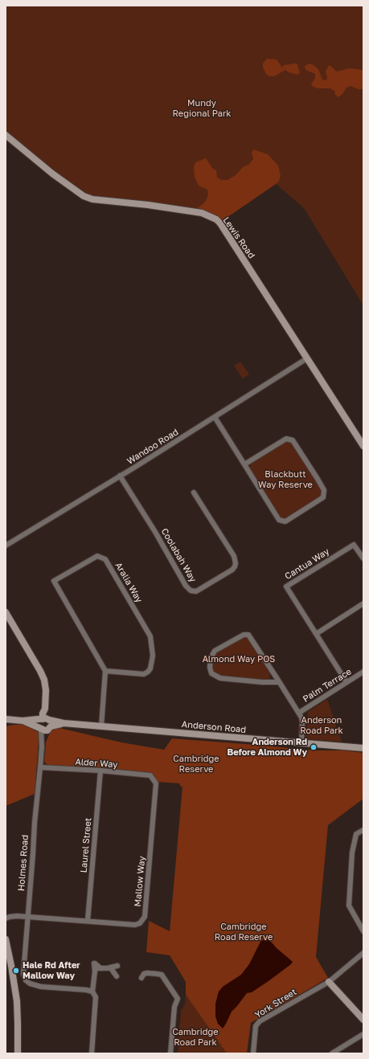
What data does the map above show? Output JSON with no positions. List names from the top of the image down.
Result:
{
  "streets": {
    "street": [
      "Lewis Road",
      "Wandoo Road",
      "Coolabah Way",
      "Cantua Way",
      "Aralia Way",
      "Palm Terrace",
      "Anderson Road",
      "Alder Way",
      "Laurel Street",
      "Holmes Road",
      "Mallow Way",
      "York Street"
    ]
  },
  "crossings": [
    ["Lewis Road", "Wandoo Road"],
    ["Wandoo Road", "Coolabah Way"],
    ["Cantua Way", "Palm Terrace"],
    ["Anderson Road", "Holmes Road"],
    ["Alder Way", "Laurel Street"],
    ["Alder Way", "Holmes Road"],
    ["Alder Way", "Mallow Way"],
    ["Laurel Street", "Mallow Way"],
    ["Holmes Road", "Mallow Way"]
  ],
  "parks": [
    "Mundy Regional Park",
    "Blackbutt Way Reserve",
    "Almond Way POS",
    "Anderson Road Park",
    "Cambridge Reserve",
    "Cambridge Road Reserve",
    "Cambridge Road Park"
  ],
  "places": ["Anderson Rd Before Almond Wy", "Hale Rd After Mallow Way"]
}
